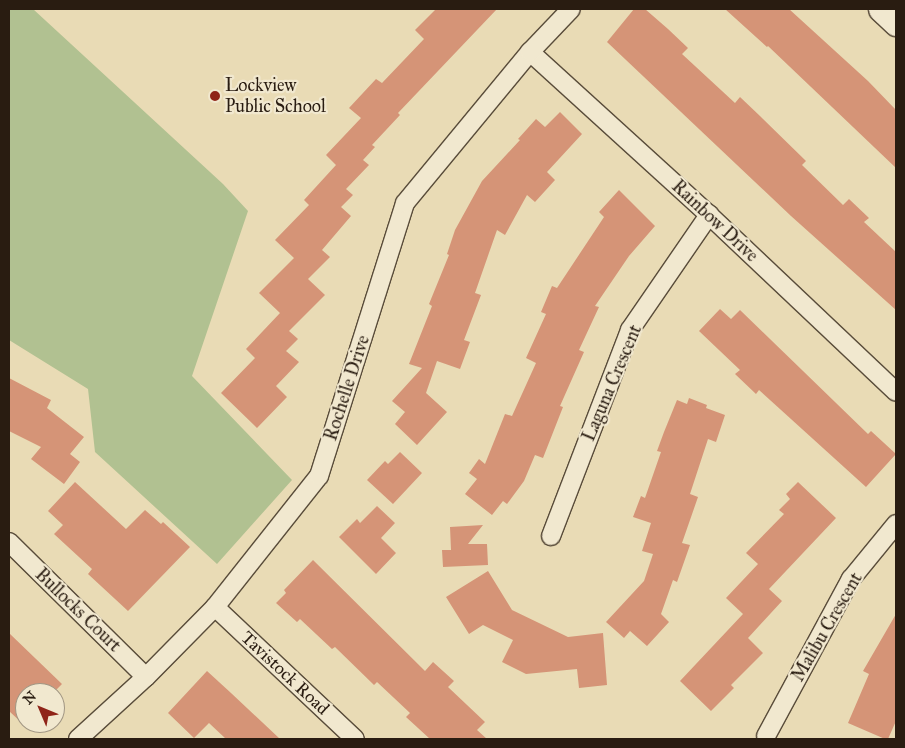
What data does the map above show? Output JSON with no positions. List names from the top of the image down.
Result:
{
  "streets": {
    "street": [
      "Rainbow Drive",
      "Laguna Crescent",
      "Rochelle Drive",
      "Bullocks Court",
      "Malibu Crescent",
      "Tavistock Road"
    ]
  },
  "crossings": [
    ["Rainbow Drive", "Laguna Crescent"],
    ["Rainbow Drive", "Rochelle Drive"],
    ["Rochelle Drive", "Bullocks Court"],
    ["Rochelle Drive", "Tavistock Road"]
  ],
  "places": ["Lockview Public School"],
  "north": "top left"
}
